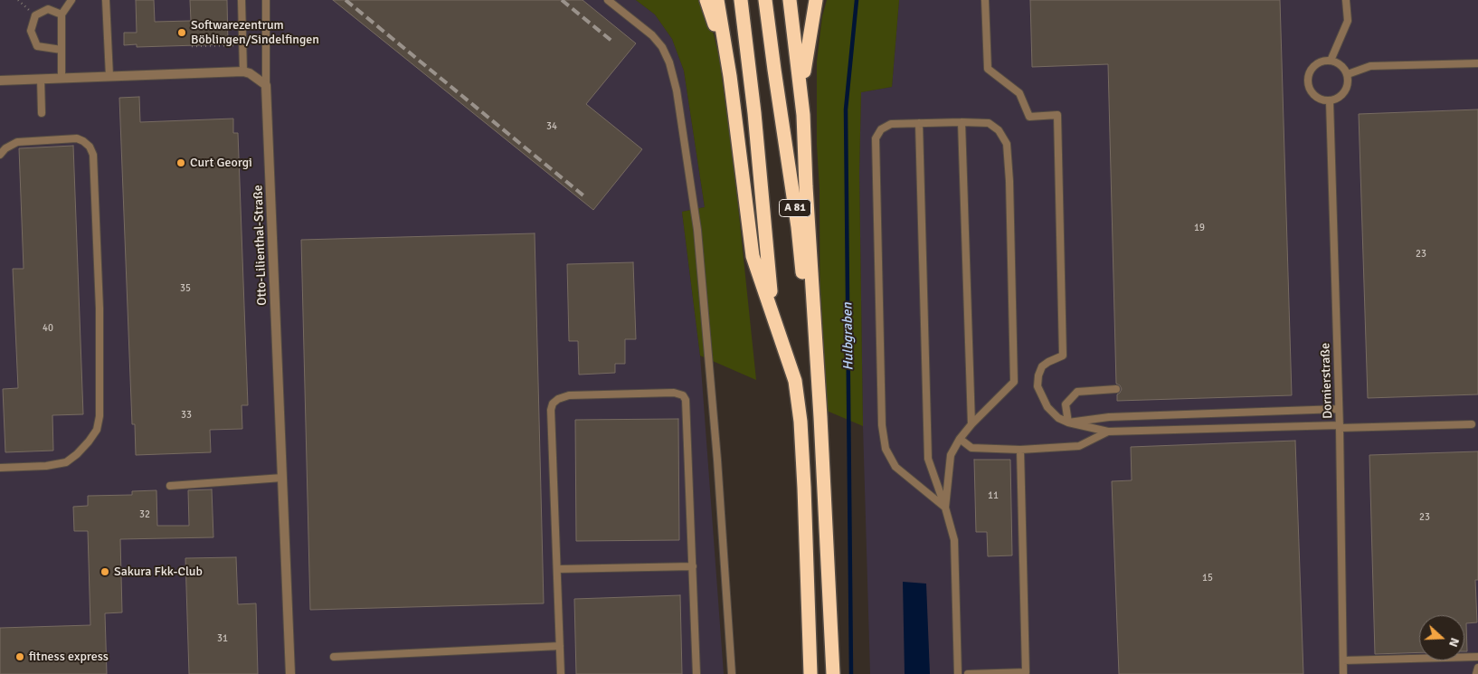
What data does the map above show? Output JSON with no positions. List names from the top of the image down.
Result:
{
  "streets": {
    "highway": ["A 81"],
    "street": ["Otto-Lilienthal-Straße"],
    "lane": ["Dornierstraße"]
  },
  "water": ["Hulbgraben"],
  "places": [
    "Softwarezentrum Böblingen/Sindelfingen",
    "Curt Georgi",
    "Sakura Fkk-Club",
    "fitness express"
  ],
  "house_numbers": [
    "34",
    "19",
    "23",
    "35",
    "40",
    "33",
    "11",
    "32",
    "23",
    "15",
    "31"
  ],
  "north": "right"
}
